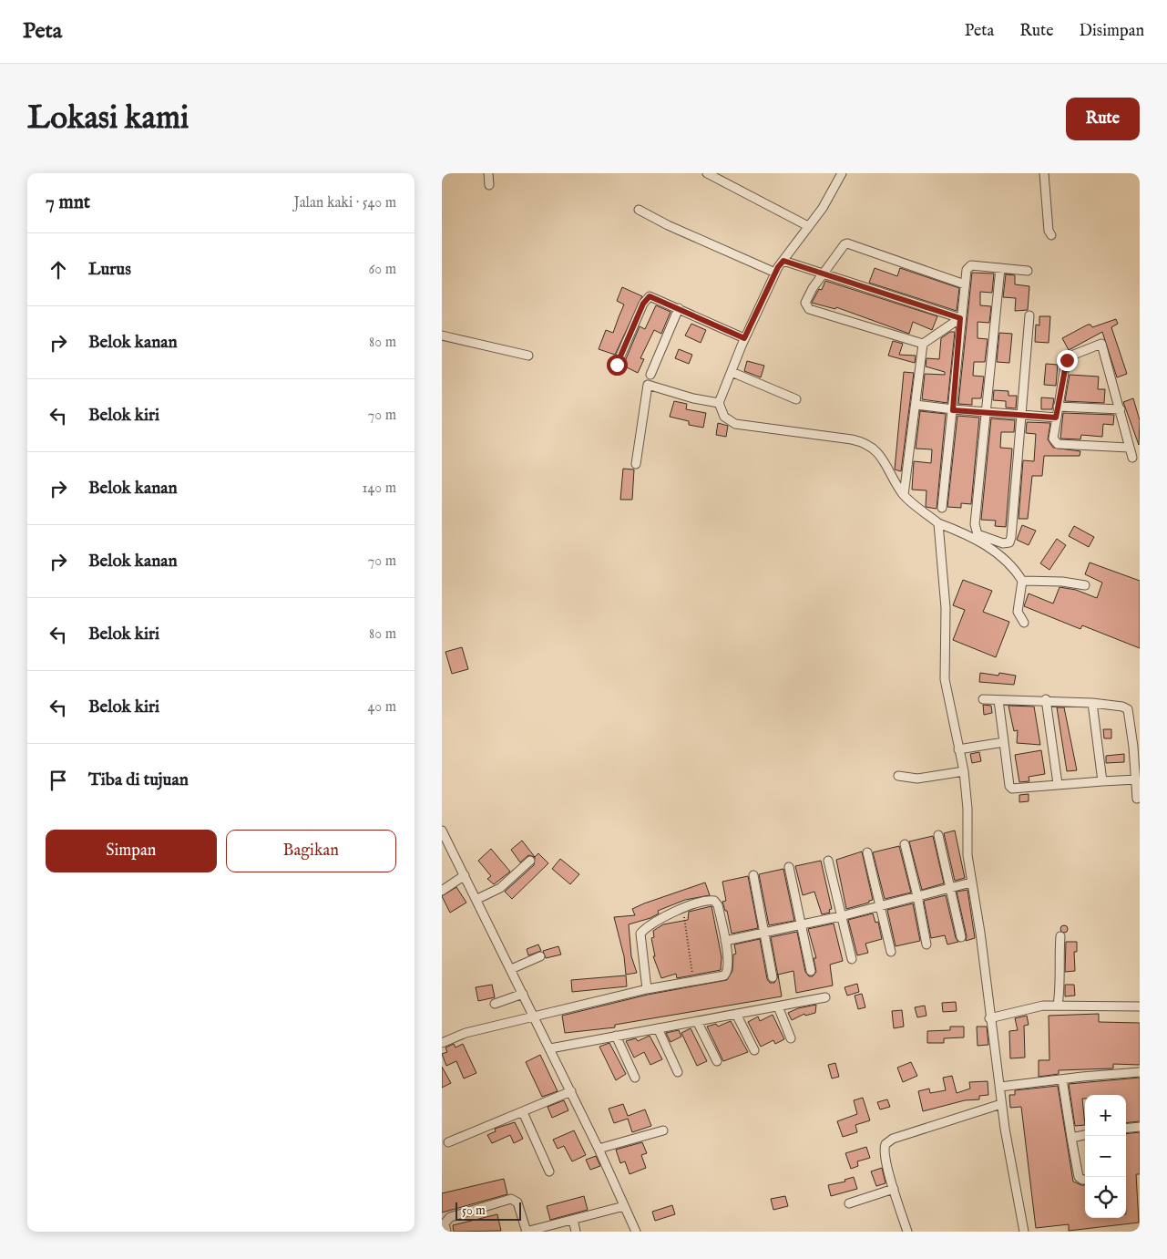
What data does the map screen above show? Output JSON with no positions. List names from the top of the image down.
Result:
{
  "scale_bar": "50 m",
  "page": {
    "header": "Peta",
    "nav": ["Peta", "Rute", "Disimpan"],
    "buttons": [
      "Rute",
      ["Simpan", "Bagikan"]
    ],
    "title": "Lokasi kami",
    "heading": ["7 mnt", "Jalan kaki · 540 m"],
    "list": [
      ["Lurus", "60 m"],
      ["Belok kanan", "80 m"],
      ["Belok kiri", "70 m"],
      ["Belok kanan", "140 m"],
      ["Belok kanan", "70 m"],
      ["Belok kiri", "80 m"],
      ["Belok kiri", "40 m"],
      "Tiba di tujuan"
    ],
    "map_buttons": ["+", "−"],
    "scale": "50 m"
  }
}
